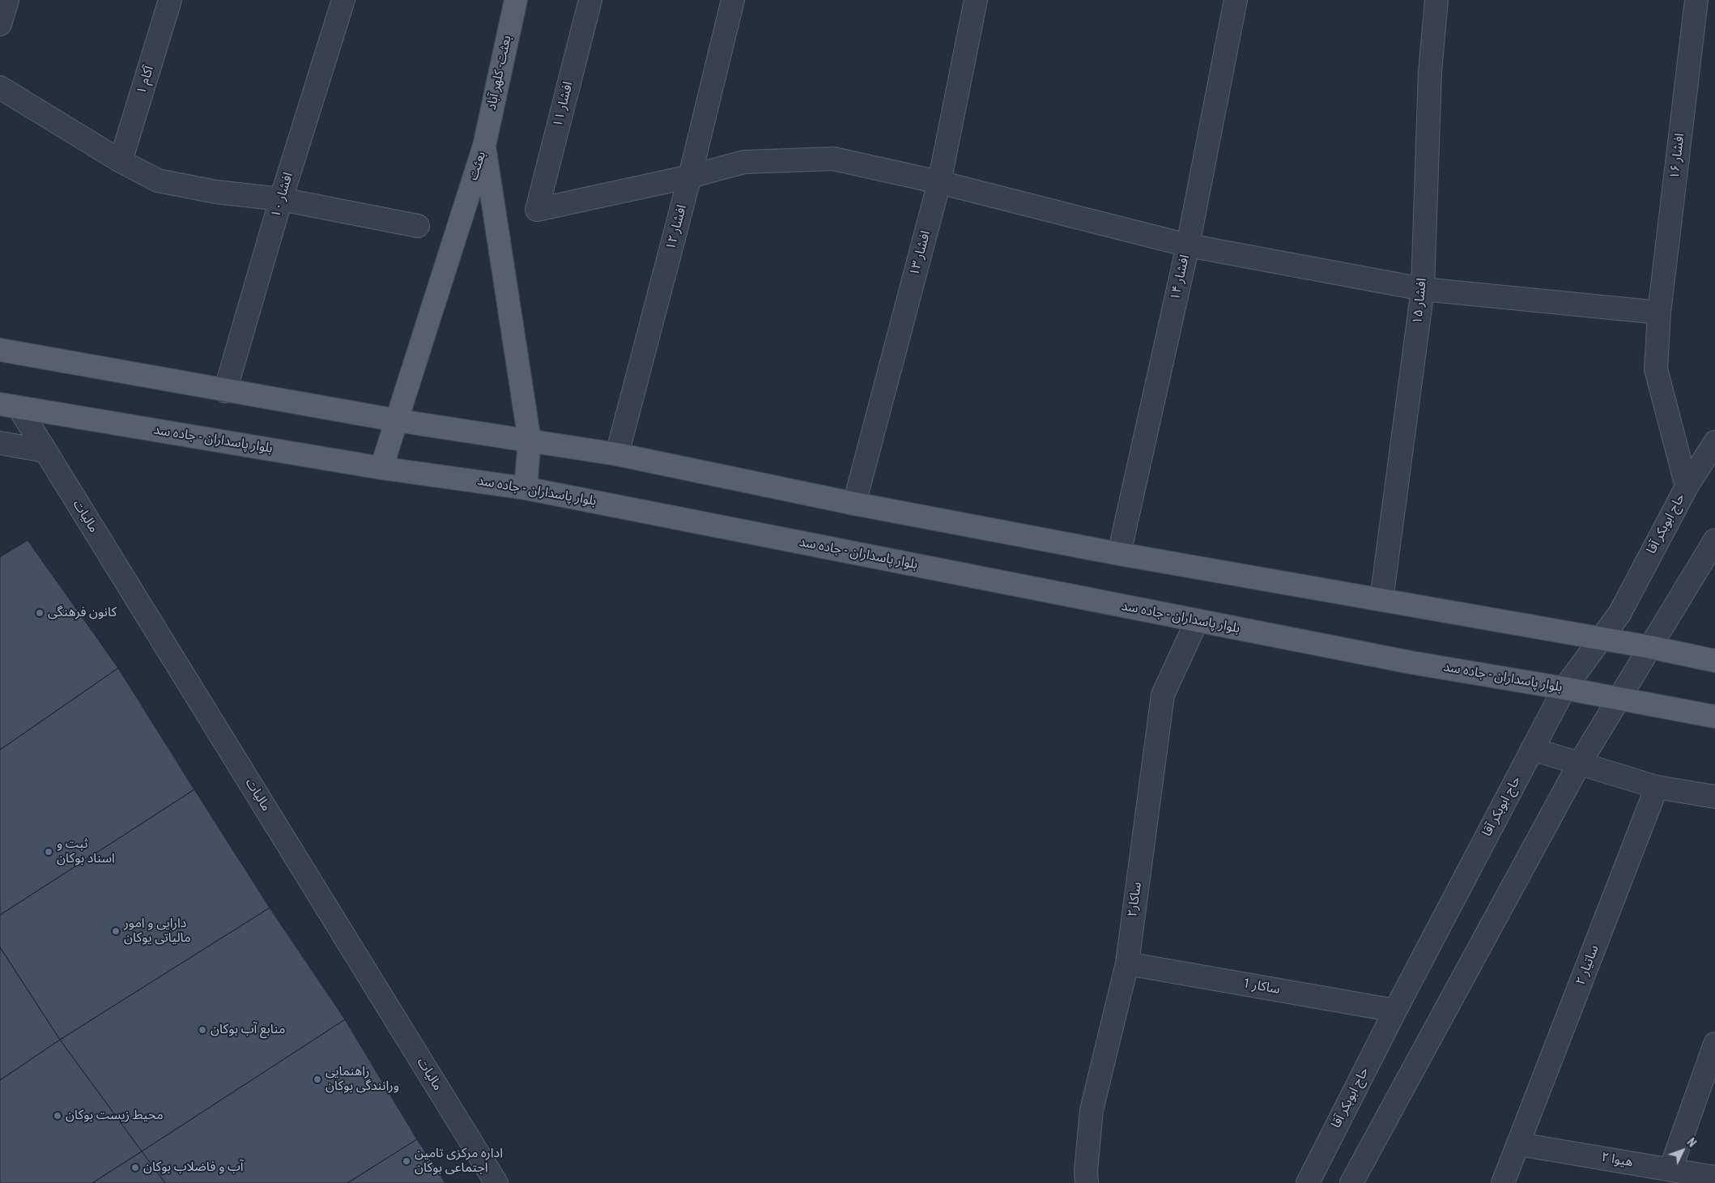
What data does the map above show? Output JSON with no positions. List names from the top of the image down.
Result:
{
  "streets": {
    "main road": ["بعثت- کلهر آباد", "بعثت", "بلوار پاسداران - جاده سد"],
    "street": [
      "آکام ۱",
      "افشار ۱۱",
      "افشار ۱۶",
      "افشار ۱۰",
      "افشار ۱۲",
      "افشار ۱۳",
      "افشار ۱۴",
      "افشار ۱۵",
      "مالیات",
      "حاج ابوبکر آقا",
      "ساکار۲",
      "ساتیار ۲",
      "ساکار 1",
      "هیوا ۲"
    ]
  },
  "crossings": [
    ["بعثت- کلهر آباد", "بعثت"],
    ["افشار ۱۱", "افشار ۱۲"],
    ["افشار ۱۶", "حاج ابوبکر آقا"],
    ["بعثت", "بلوار پاسداران - جاده سد"],
    ["بلوار پاسداران - جاده سد", "مالیات"],
    ["بلوار پاسداران - جاده سد", "حاج ابوبکر آقا"],
    ["بلوار پاسداران - جاده سد", "ساکار۲"],
    ["حاج ابوبکر آقا", "ساکار 1"],
    ["ساکار۲", "ساکار 1"],
    ["ساتیار ۲", "هیوا ۲"]
  ],
  "places": [
    "کانون فرهنگی",
    "ثبت و اسناد بوکان",
    "دارایی و امور مالیاتی یوکان",
    "منابع آب بوکان",
    "راهنمایی ورانندگی بوکان",
    "محیط زیست بوکان",
    "اداره مرکزی تامین اجتماعی بوکان",
    "آب و فاضلاب بوکان"
  ],
  "north": "top right"
}
